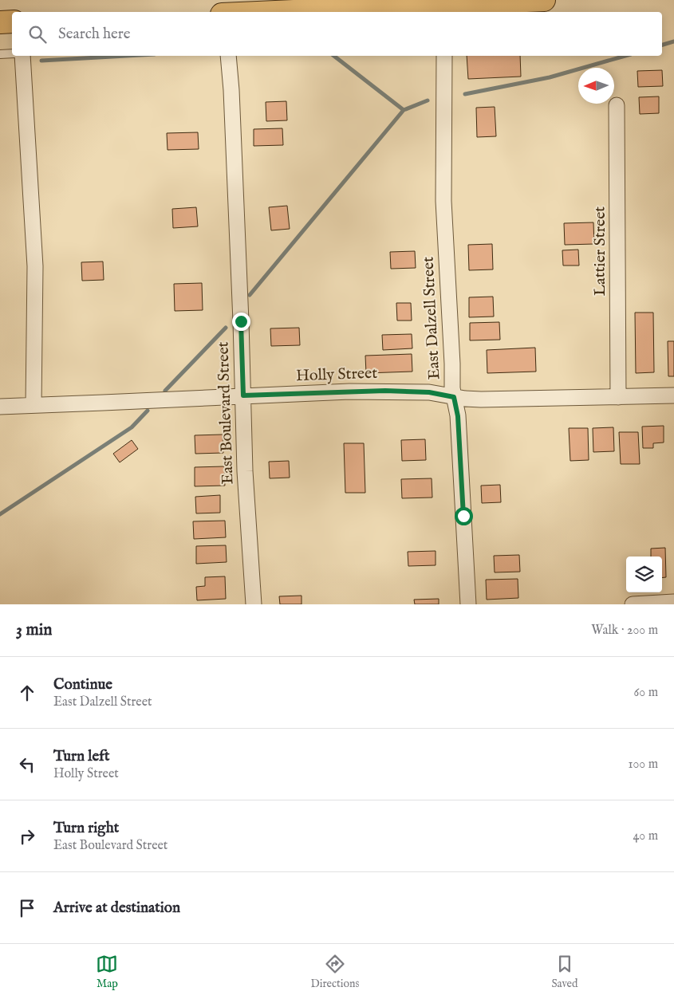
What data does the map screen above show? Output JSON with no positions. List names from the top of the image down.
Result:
{
  "streets": {
    "street": [
      "Lattier Street",
      "East Dalzell Street",
      "Holly Street",
      "East Boulevard Street"
    ]
  },
  "crossings": [
    ["Lattier Street", "Holly Street"],
    ["East Dalzell Street", "Holly Street"],
    ["Holly Street", "East Boulevard Street"]
  ],
  "north": "left",
  "page": {
    "search": "Search here",
    "heading": ["3 min", "Walk · 200 m"],
    "list": [
      ["Continue", "East Dalzell Street", "60 m"],
      ["Turn left", "Holly Street", "100 m"],
      ["Turn right", "East Boulevard Street", "40 m"],
      "Arrive at destination"
    ],
    "nav": ["Map", "Directions", "Saved"]
  }
}
